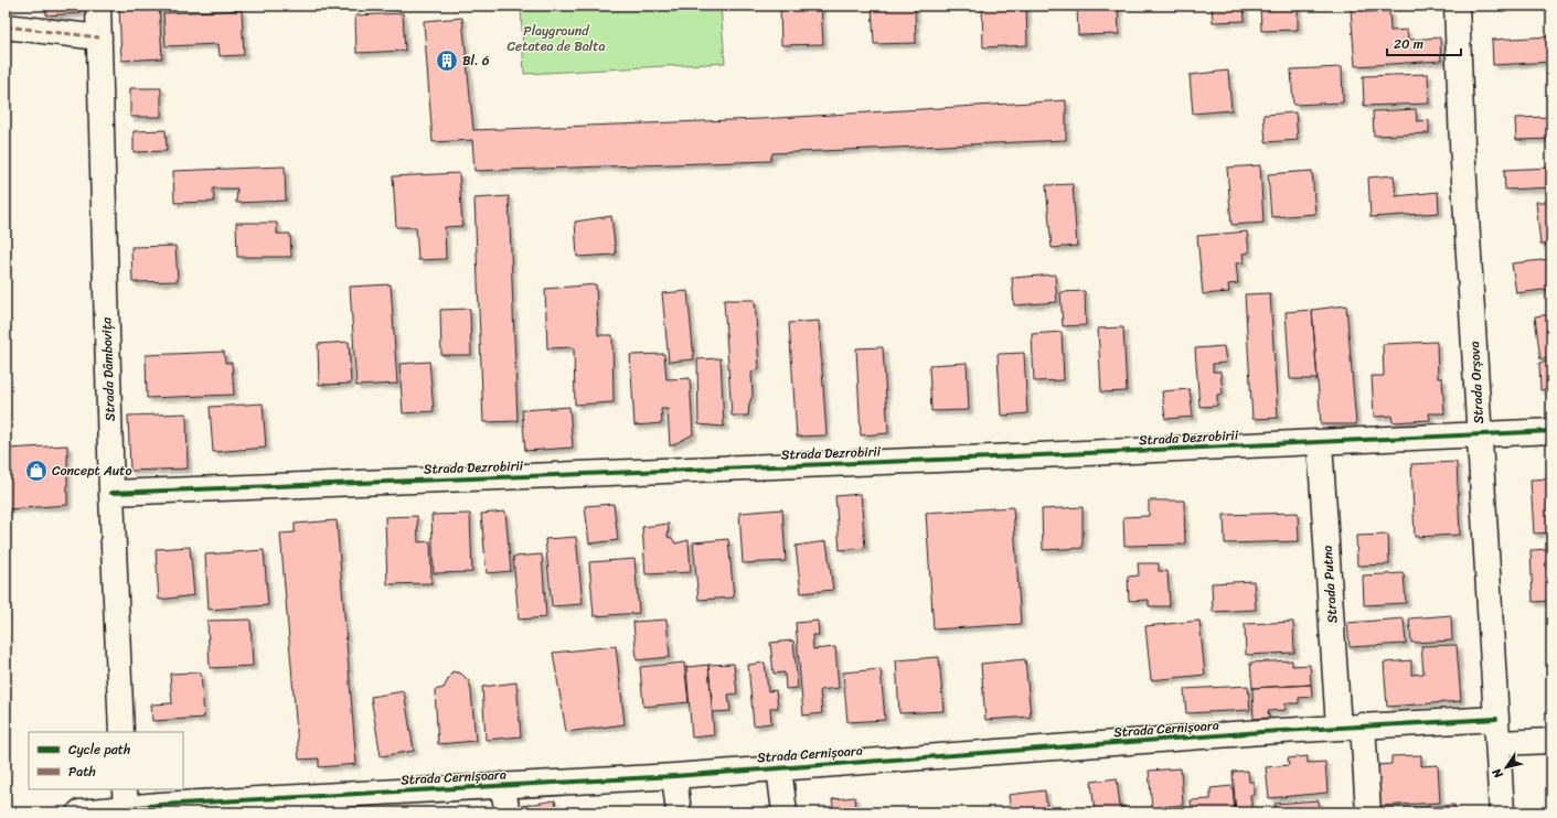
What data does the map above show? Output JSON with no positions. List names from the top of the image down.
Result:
{
  "streets": {
    "street": [
      "Strada Dâmbovița",
      "Strada Orșova",
      "Strada Dezrobirii",
      "Strada Putna",
      "Strada Cernișoara"
    ]
  },
  "crossings": [
    ["Strada Dâmbovița", "Strada Dezrobirii"],
    ["Strada Orșova", "Strada Dezrobirii"],
    ["Strada Orșova", "Strada Cernișoara"],
    ["Strada Dezrobirii", "Strada Putna"],
    ["Strada Putna", "Strada Cernișoara"]
  ],
  "parks": ["Playground Cetatea de Balta"],
  "places": {
    "building": ["Bl. 6"],
    "shop": ["Concept Auto"]
  },
  "legend": ["Cycle path", "Path"],
  "scale_bar": "20 m",
  "north": "bottom left"
}
